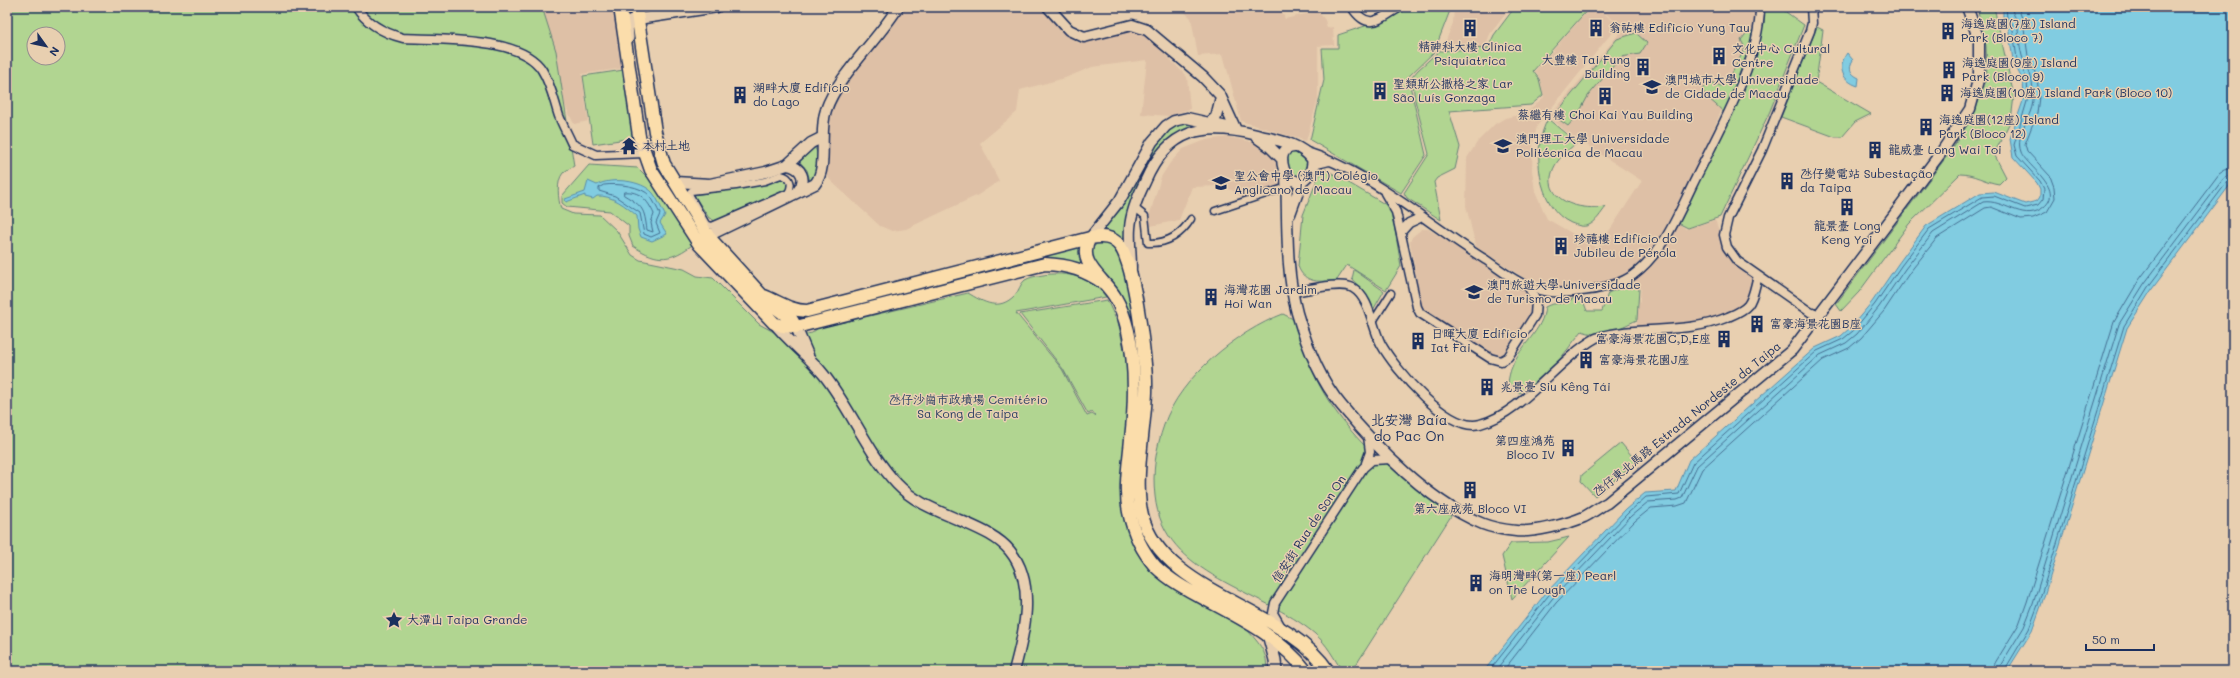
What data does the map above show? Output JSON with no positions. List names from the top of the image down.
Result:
{
  "streets": {
    "street": ["氹仔東北馬路 Estrada Nordeste da Taipa", "信安街 Rua de Son On"]
  },
  "crossings": [
    ["氹仔東北馬路 Estrada Nordeste da Taipa", "信安街 Rua de Son On"]
  ],
  "districts": ["北安灣 Baía do Pac On"],
  "parks": ["氹仔沙崗市政墳場 Cemitério Sa Kong de Taipa"],
  "places": {
    "building": [
      "精神科大樓 Clínica Psiquiatrica",
      "翁祐樓 Edificío Yung Tau",
      "海逸庭園(7座) Island Park (Bloco 7)",
      "文化中心 Cultural Centre",
      "大豐樓 Tai Fung Building",
      "海逸庭園(9座) Island Park (Bloco 9)",
      "聖類斯公撒格之家 Lar São Luís Gonzaga",
      "海逸庭園(10座) Island Park (Bloco 10)",
      "湖畔大廈 Edifício do Lago",
      "蔡繼有樓 Choi Kai Yau Building",
      "海逸庭園(12座) Island Park (Bloco 12)",
      "龍威臺 Long Wai Toi",
      "氹仔變電站 Subestação da Taipa",
      "龍景臺 Long Keng Yoi",
      "珍禧樓 Edifício do Jubileu de Pérola",
      "海灣花園 Jardim Hoi Wan",
      "富豪海景花園B座",
      "富豪海景花園C,D,E座",
      "日暉大廈 Edifício Iat Fai",
      "富豪海景花園J座",
      "兆景臺 Siu Kêng Tái",
      "第四座鴻苑 Bloco IV",
      "第六座成苑 Bloco VI",
      "海明灣畔(第一座) Pearl on The Lough"
    ],
    "school or university": [
      "澳門城市大學 Universidade de Cidade de Macau",
      "澳門理工大學 Universidade Politécnica de Macau",
      "聖公會中學 (澳門) Colégio Anglicano de Macau",
      "澳門旅遊大學 Universidade de Turismo de Macau"
    ],
    "temple": ["本村土地"],
    "place": ["大潭山 Taipa Grande"]
  },
  "scale_bar": "50 m",
  "north": "bottom right"
}
